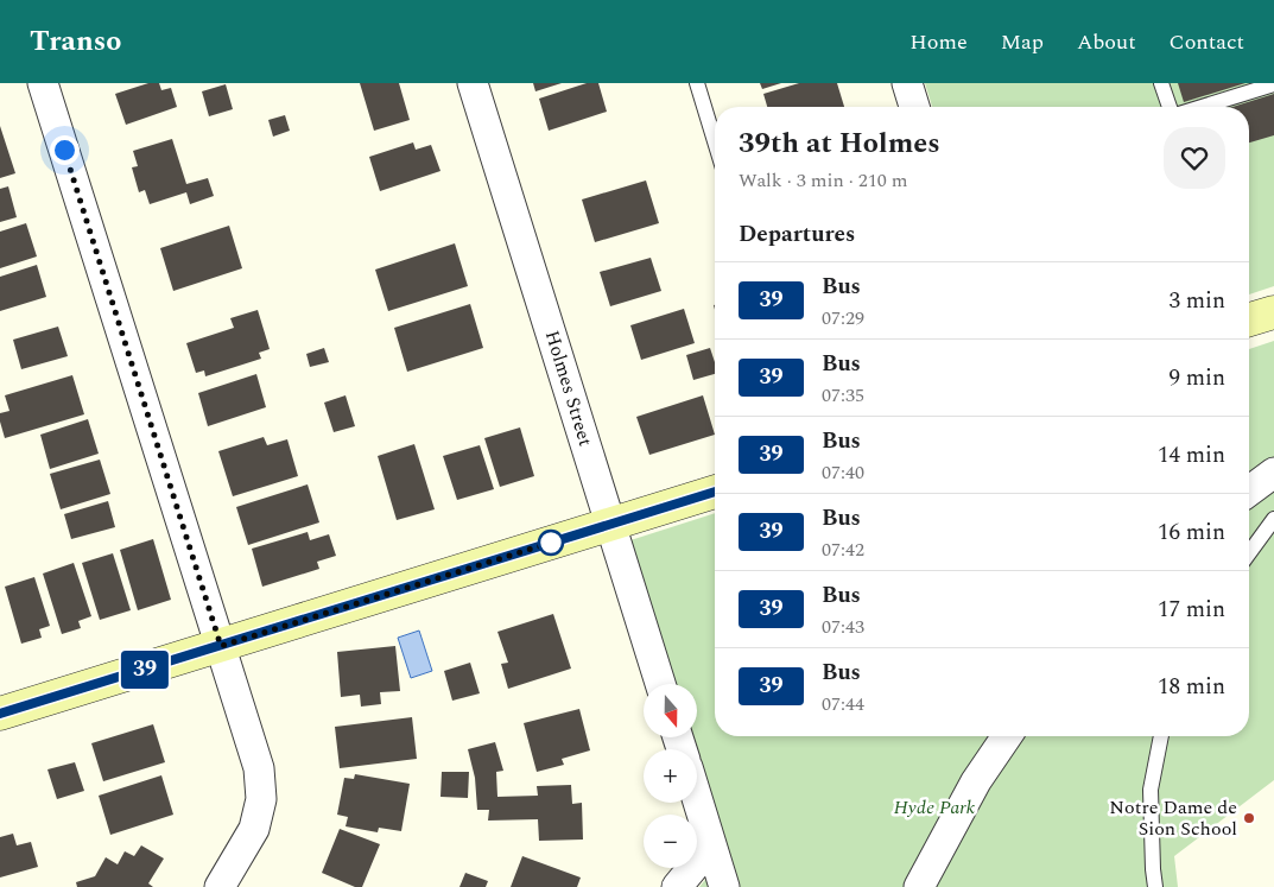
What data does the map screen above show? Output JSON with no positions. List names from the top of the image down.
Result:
{
  "streets": {
    "street": ["Holmes Street"]
  },
  "parks": ["Hyde Park"],
  "places": ["Notre Dame de Sion School"],
  "lines": ["bus line 39"],
  "north": "bottom",
  "page": {
    "header": "Transo",
    "nav": [
      "Home",
      "Map",
      "About",
      "Contact"
    ],
    "on_map": "39",
    "heading": [
      ["39th at Holmes", "Walk · 3 min · 210 m"],
      "Departures"
    ],
    "list": [
      {
        "mark": "39",
        "name": "Bus",
        "note": "07:29",
        "value": "3 min"
      },
      {
        "mark": "39",
        "name": "Bus",
        "note": "07:35",
        "value": "9 min"
      },
      {
        "mark": "39",
        "name": "Bus",
        "note": "07:40",
        "value": "14 min"
      },
      {
        "mark": "39",
        "name": "Bus",
        "note": "07:42",
        "value": "16 min"
      },
      {
        "mark": "39",
        "name": "Bus",
        "note": "07:43",
        "value": "17 min"
      },
      {
        "mark": "39",
        "name": "Bus",
        "note": "07:44",
        "value": "18 min"
      }
    ],
    "map_buttons": ["+", "−"]
  }
}
